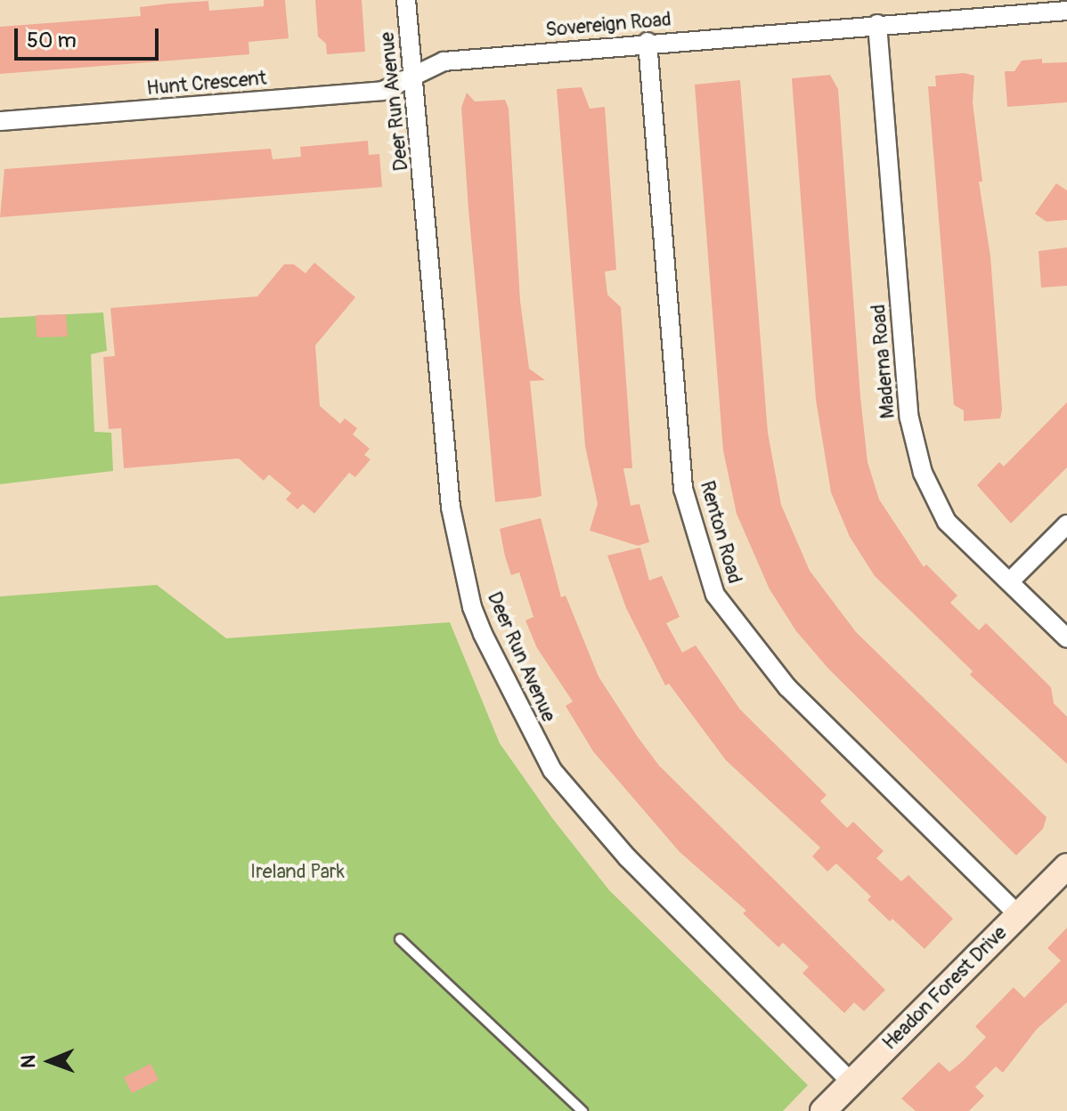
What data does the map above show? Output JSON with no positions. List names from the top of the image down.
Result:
{
  "streets": {
    "street": [
      "Sovereign Road",
      "Hunt Crescent",
      "Deer Run Avenue",
      "Maderna Road",
      "Renton Road",
      "Headon Forest Drive"
    ]
  },
  "crossings": [
    ["Sovereign Road", "Hunt Crescent"],
    ["Sovereign Road", "Deer Run Avenue"],
    ["Sovereign Road", "Maderna Road"],
    ["Sovereign Road", "Renton Road"],
    ["Hunt Crescent", "Deer Run Avenue"],
    ["Deer Run Avenue", "Headon Forest Drive"],
    ["Renton Road", "Headon Forest Drive"]
  ],
  "parks": ["Ireland Park"],
  "scale_bar": "50 m",
  "north": "left"
}
